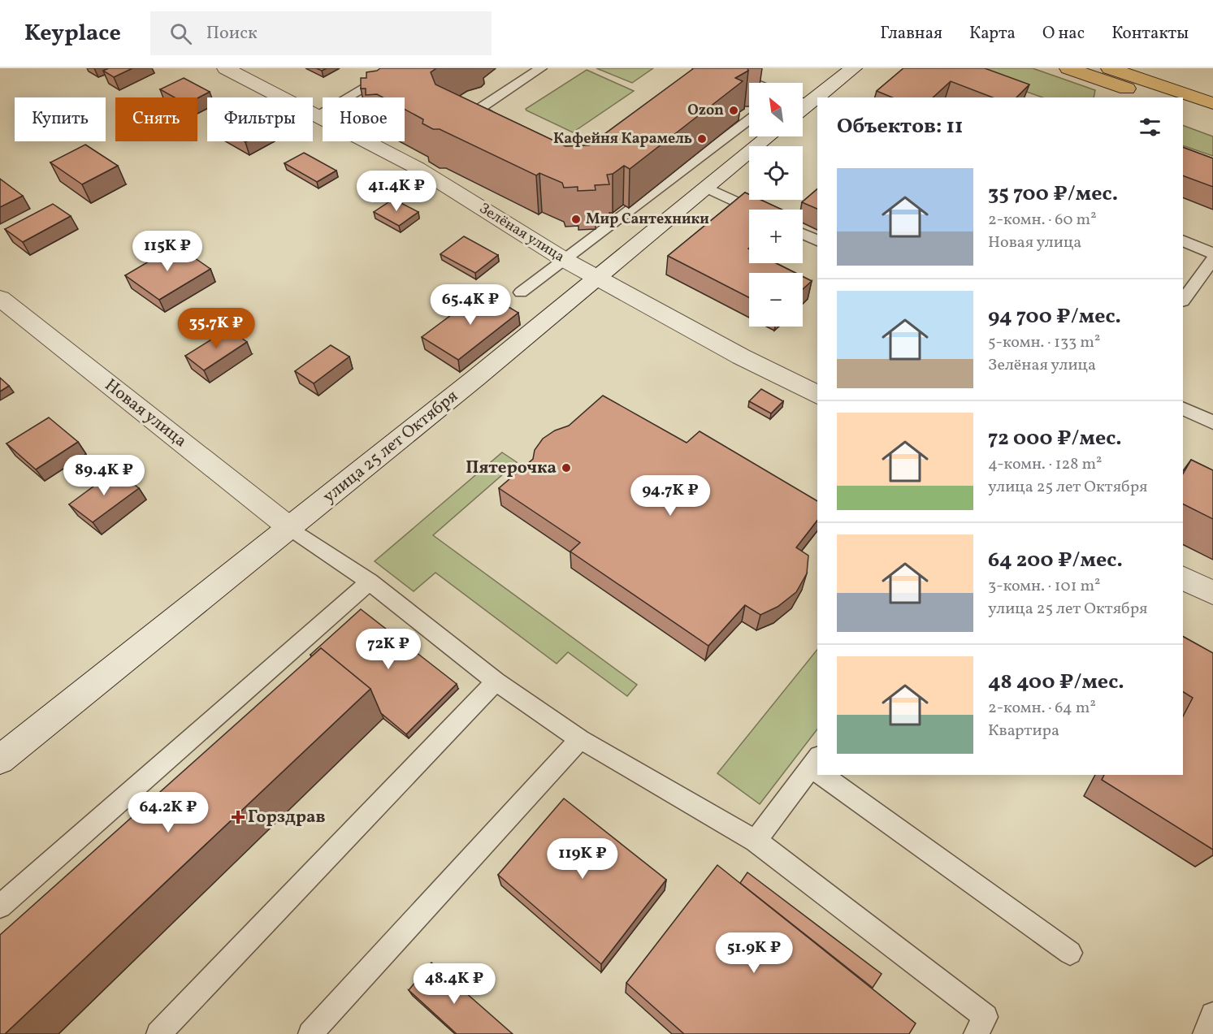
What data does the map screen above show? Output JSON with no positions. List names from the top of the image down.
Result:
{
  "streets": {
    "street": ["Зелёная улица", "Новая улица", "улица 25 лет Октября"]
  },
  "crossings": [
    ["Зелёная улица", "улица 25 лет Октября"],
    ["Новая улица", "улица 25 лет Октября"]
  ],
  "places": {
    "other": [
      "Ozon",
      "Кафейня Карамель",
      "Мир Сантехники",
      "Пятерочка"
    ],
    "health": ["Горздрав"]
  },
  "north": "top left",
  "page": {
    "header": "Keyplace",
    "search": "Поиск",
    "nav": [
      "Главная",
      "Карта",
      "О нас",
      "Контакты"
    ],
    "map_buttons": ["+", "−"],
    "chip": [
      "Купить",
      "Снять",
      "Фильтры",
      "Новое"
    ],
    "heading": "Объектов: 11",
    "list": [
      {
        "name": "35 700 ₽/мес.",
        "note": "2-комн. · 60 m² · Новая улица"
      },
      {
        "name": "94 700 ₽/мес.",
        "note": "5-комн. · 133 m² · Зелёная улица"
      },
      {
        "name": "72 000 ₽/мес.",
        "note": "4-комн. · 128 m² · улица 25 лет Октября"
      },
      {
        "name": "64 200 ₽/мес.",
        "note": "3-комн. · 101 m² · улица 25 лет Октября"
      },
      {
        "name": "48 400 ₽/мес.",
        "note": "2-комн. · 64 m² · Квартира"
      }
    ],
    "price": [
      "41.4K ₽",
      "115K ₽",
      "65.4K ₽",
      "35.7K ₽",
      "89.4K ₽",
      "94.7K ₽",
      "72K ₽",
      "64.2K ₽",
      "119K ₽",
      "51.9K ₽",
      "48.4K ₽"
    ]
  }
}
